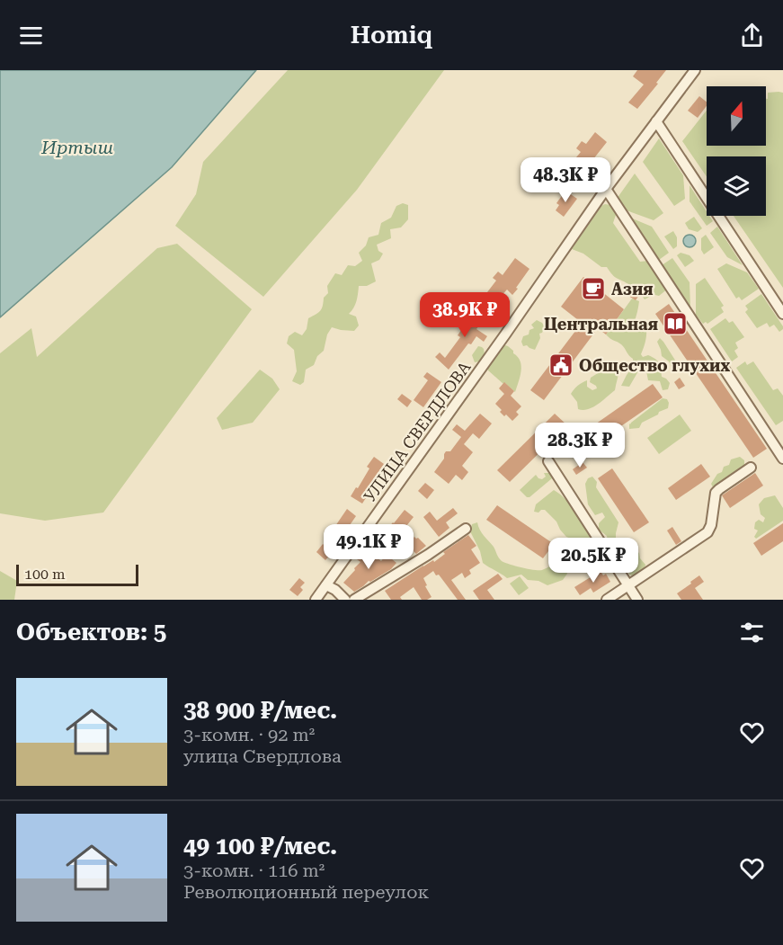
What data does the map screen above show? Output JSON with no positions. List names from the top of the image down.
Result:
{
  "streets": {
    "street": ["УЛИЦА СВЕРДЛОВА"]
  },
  "water": ["Иртыш"],
  "places": {
    "cafe": ["Азия"],
    "library": ["Центральная"],
    "public building": ["Общество глухих"]
  },
  "scale_bar": "100 m",
  "north": "top",
  "page": {
    "header": "Homiq",
    "price": [
      "48.3K ₽",
      "38.9K ₽",
      "28.3K ₽",
      "49.1K ₽",
      "20.5K ₽"
    ],
    "scale": "100 m",
    "heading": "Объектов: 5",
    "list": [
      {
        "name": "38 900 ₽/мес.",
        "note": "3-комн. · 92 m² · улица Свердлова"
      },
      {
        "name": "49 100 ₽/мес.",
        "note": "3-комн. · 116 m² · Революционный переулок"
      }
    ]
  }
}
